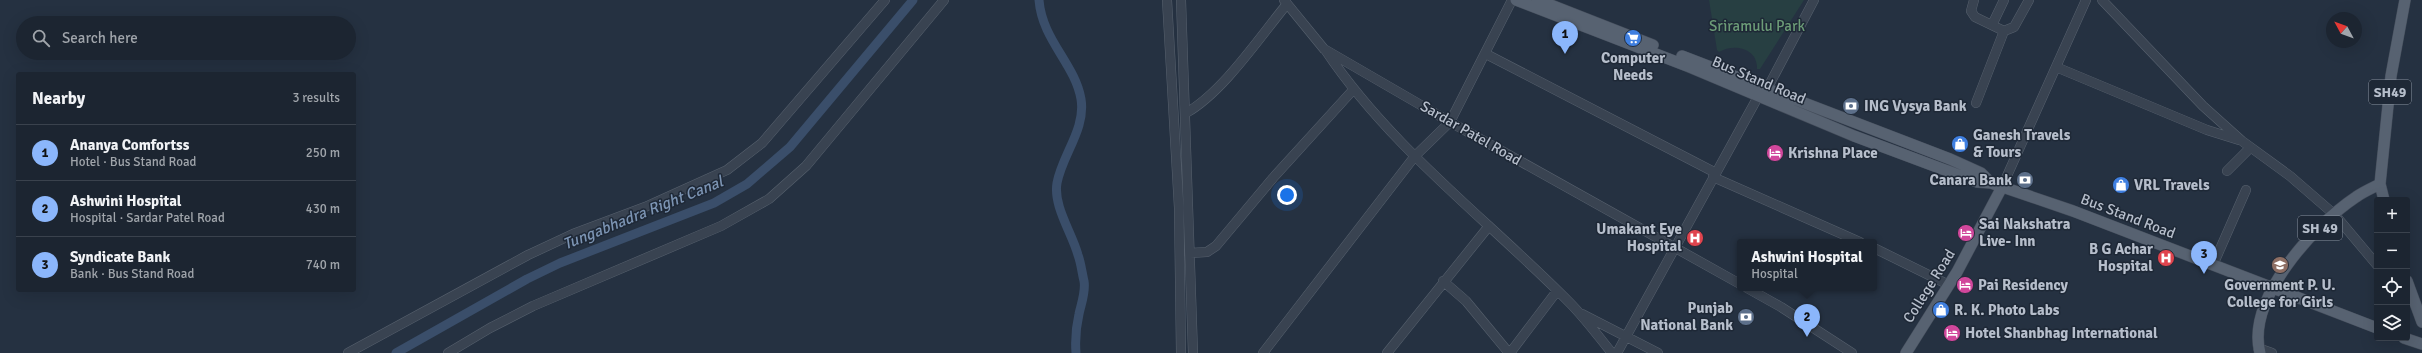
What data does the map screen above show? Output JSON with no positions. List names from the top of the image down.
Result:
{
  "streets": {
    "main road": [
      "Bus Stand Road",
      "SH49",
      "SH 49",
      "College Road"
    ],
    "street": ["Sardar Patel Road"]
  },
  "crossings": [
    ["Bus Stand Road", "SH 49"],
    ["Bus Stand Road", "College Road"],
    ["SH49", "SH 49"]
  ],
  "water": ["Tungabhadra Right Canal"],
  "parks": ["Sriramulu Park"],
  "places": {
    "supermarket": ["Computer Needs"],
    "bank": ["ING Vysya Bank", "Canara Bank", "Punjab National Bank"],
    "shop": ["Ganesh Travels & Tours", "VRL Travels", "R. K. Photo Labs"],
    "hotel": [
      "Krishna Place",
      "Sai Nakshatra Live- Inn",
      "Pai Residency",
      "Hotel Shanbhag International"
    ],
    "hospital": ["Umakant Eye Hospital", "B G Achar Hospital"],
    "school or university": ["Government P. U. College for Girls"]
  },
  "north": "top left",
  "page": {
    "search": "Search here",
    "pins": ["1", "3", "2"],
    "heading": ["Nearby", "3 results"],
    "list": [
      {
        "mark": "1",
        "name": "Ananya Comfortss",
        "note": "Hotel · Bus Stand Road",
        "value": "250 m"
      },
      {
        "mark": "2",
        "name": "Ashwini Hospital",
        "note": "Hospital · Sardar Patel Road",
        "value": "430 m"
      },
      {
        "mark": "3",
        "name": "Syndicate Bank",
        "note": "Bank · Bus Stand Road",
        "value": "740 m"
      }
    ],
    "map_buttons": ["+", "−"],
    "popup": ["Ashwini Hospital", "Hospital"]
  }
}
